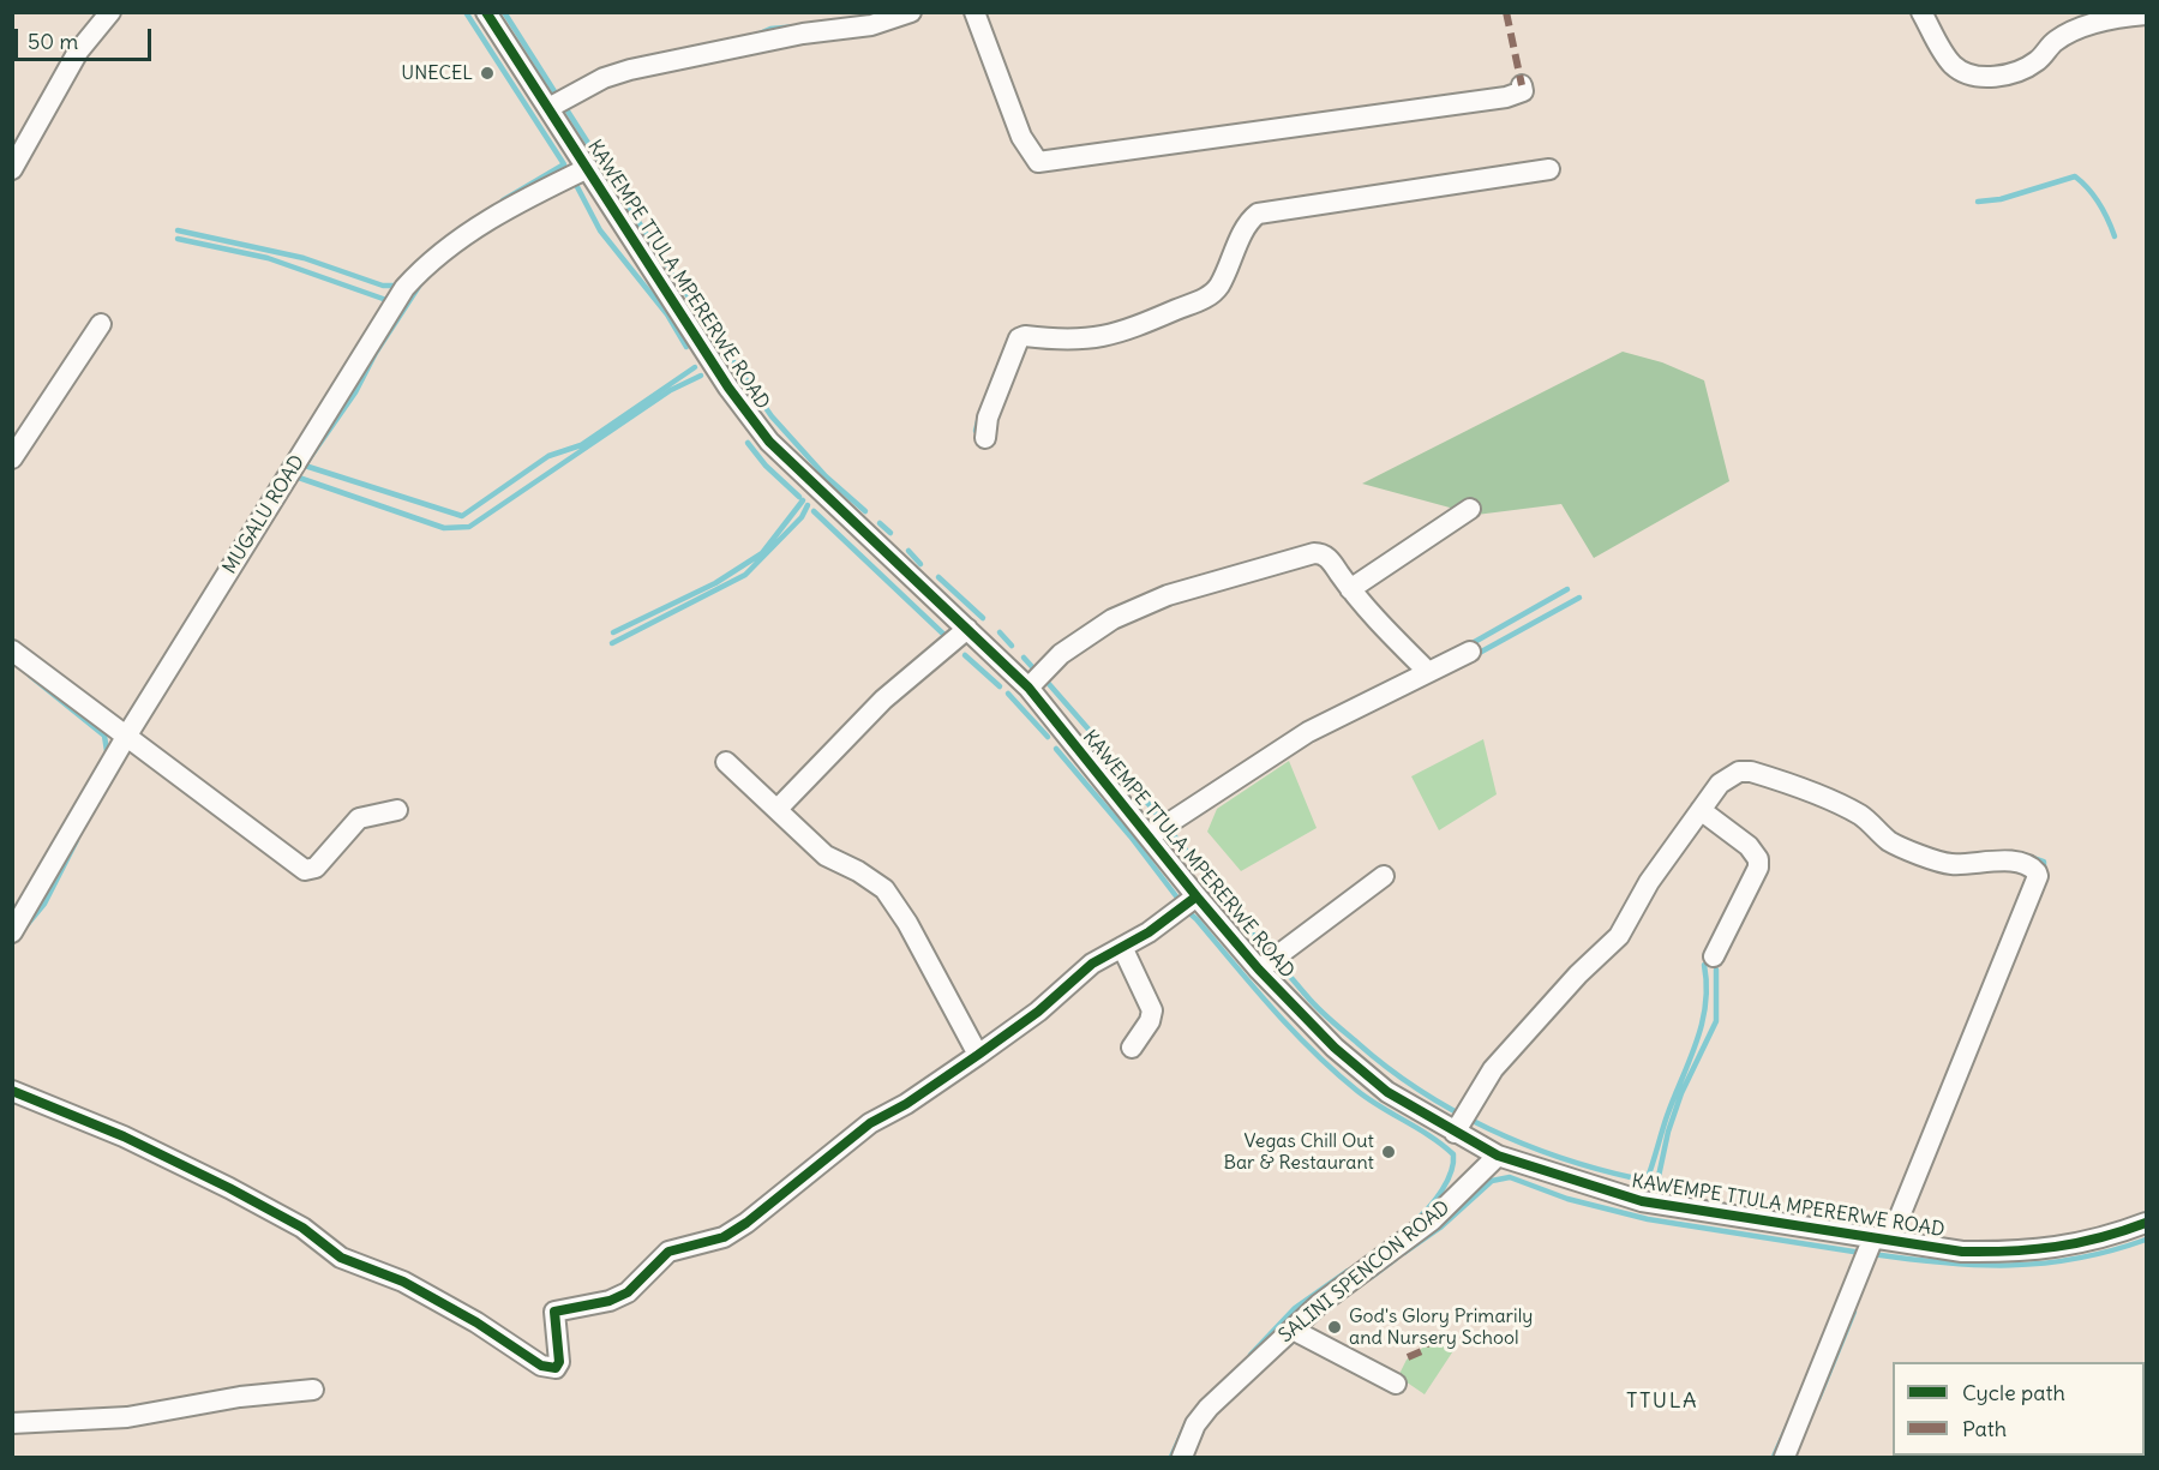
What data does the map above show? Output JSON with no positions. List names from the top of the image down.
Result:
{
  "streets": {
    "street": ["KAWEMPE TTULA MPERERWE ROAD", "MUGALU ROAD", "SALINI SPENCON ROAD"]
  },
  "crossings": [
    ["KAWEMPE TTULA MPERERWE ROAD", "MUGALU ROAD"],
    ["KAWEMPE TTULA MPERERWE ROAD", "SALINI SPENCON ROAD"]
  ],
  "districts": ["TTULA"],
  "places": ["UNECEL", "Vegas Chill Out Bar & Restaurant", "God's Glory Primarily and Nursery School"],
  "legend": ["Cycle path", "Path"],
  "scale_bar": "50 m"
}
